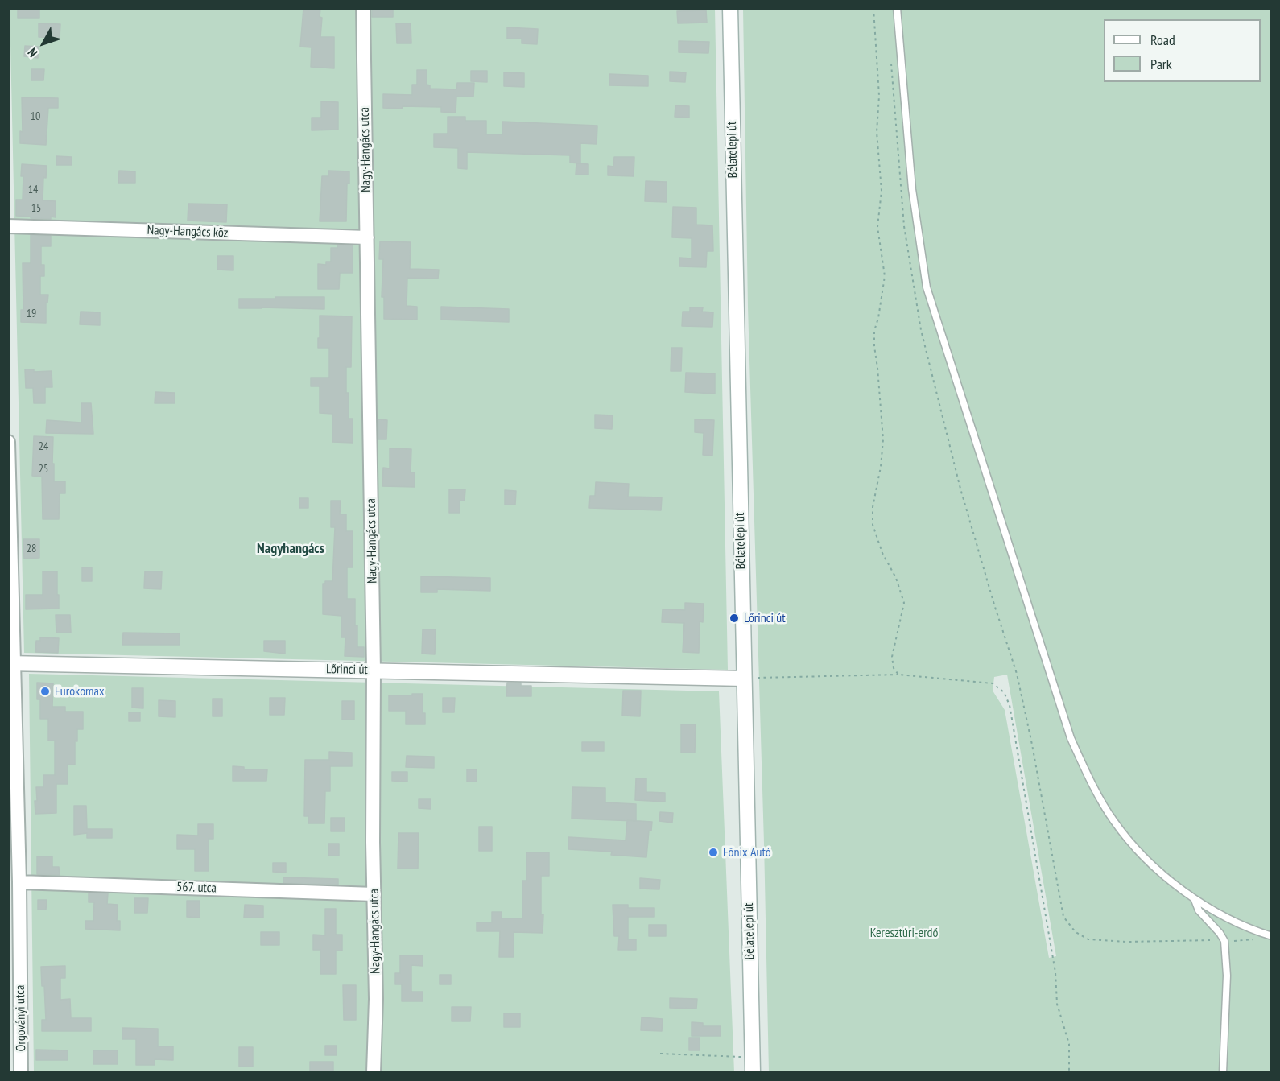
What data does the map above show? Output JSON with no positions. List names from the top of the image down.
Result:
{
  "streets": {
    "main road": ["Bélatelepi út", "Lőrinci út"],
    "street": [
      "Nagy-Hangács utca",
      "Nagy-Hangács köz",
      "567. utca",
      "Orgoványi utca"
    ]
  },
  "crossings": [
    ["Nagy-Hangács utca", "Nagy-Hangács köz"],
    ["Nagy-Hangács utca", "Lőrinci út"],
    ["Nagy-Hangács utca", "567. utca"],
    ["Bélatelepi út", "Lőrinci út"],
    ["Lőrinci út", "Orgoványi utca"],
    ["567. utca", "Orgoványi utca"]
  ],
  "districts": ["Nagyhangács"],
  "parks": ["Keresztúri-erdő"],
  "places": ["Lőrinci út", "Eurokomax", "Főnix Autó"],
  "house_numbers": [
    "10",
    "14",
    "15",
    "19",
    "24",
    "25",
    "28"
  ],
  "legend": ["Road", "Park"],
  "north": "bottom left"
}
